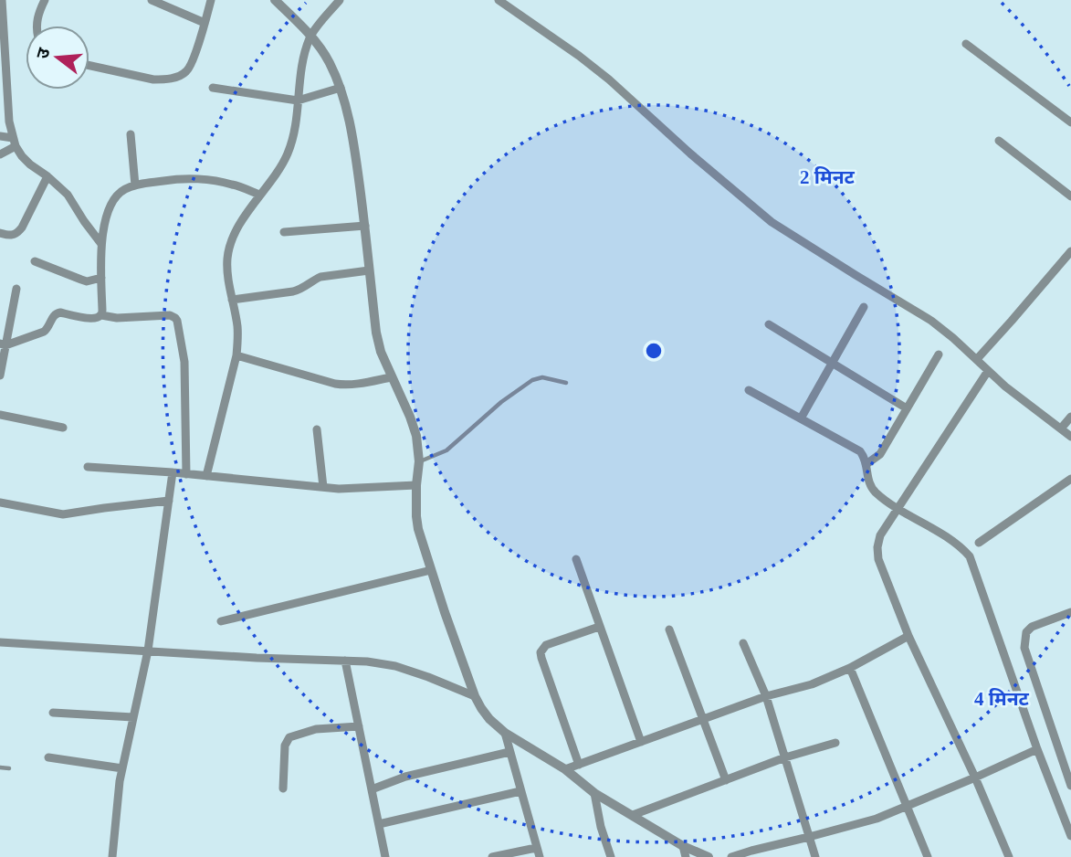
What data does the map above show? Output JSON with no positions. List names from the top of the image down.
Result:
{
  "north": "left",
  "rings": ["2 मिनट", "4 मिनट"]
}
